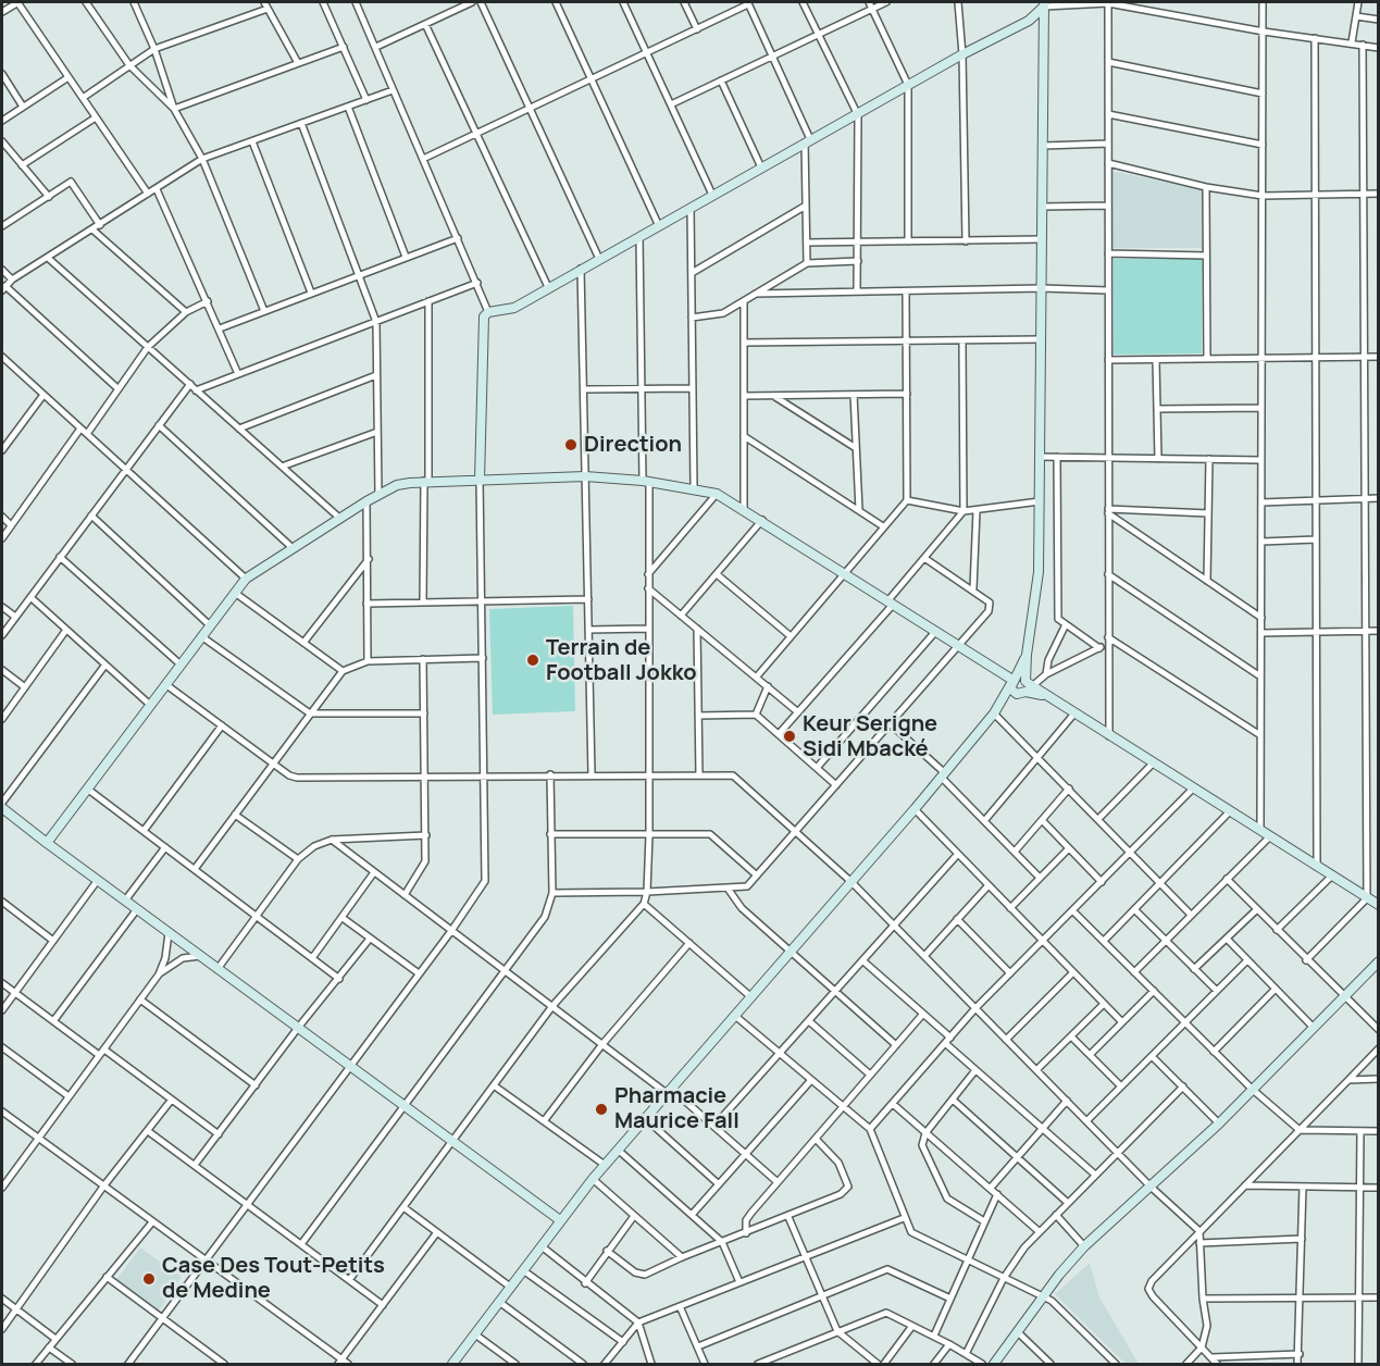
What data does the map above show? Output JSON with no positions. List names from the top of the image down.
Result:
{
  "places": [
    "Direction",
    "Terrain de Football Jokko",
    "Keur Serigne Sidi Mbacké",
    "Pharmacie Maurice Fall",
    "Case Des Tout-Petits de Medine"
  ]
}
